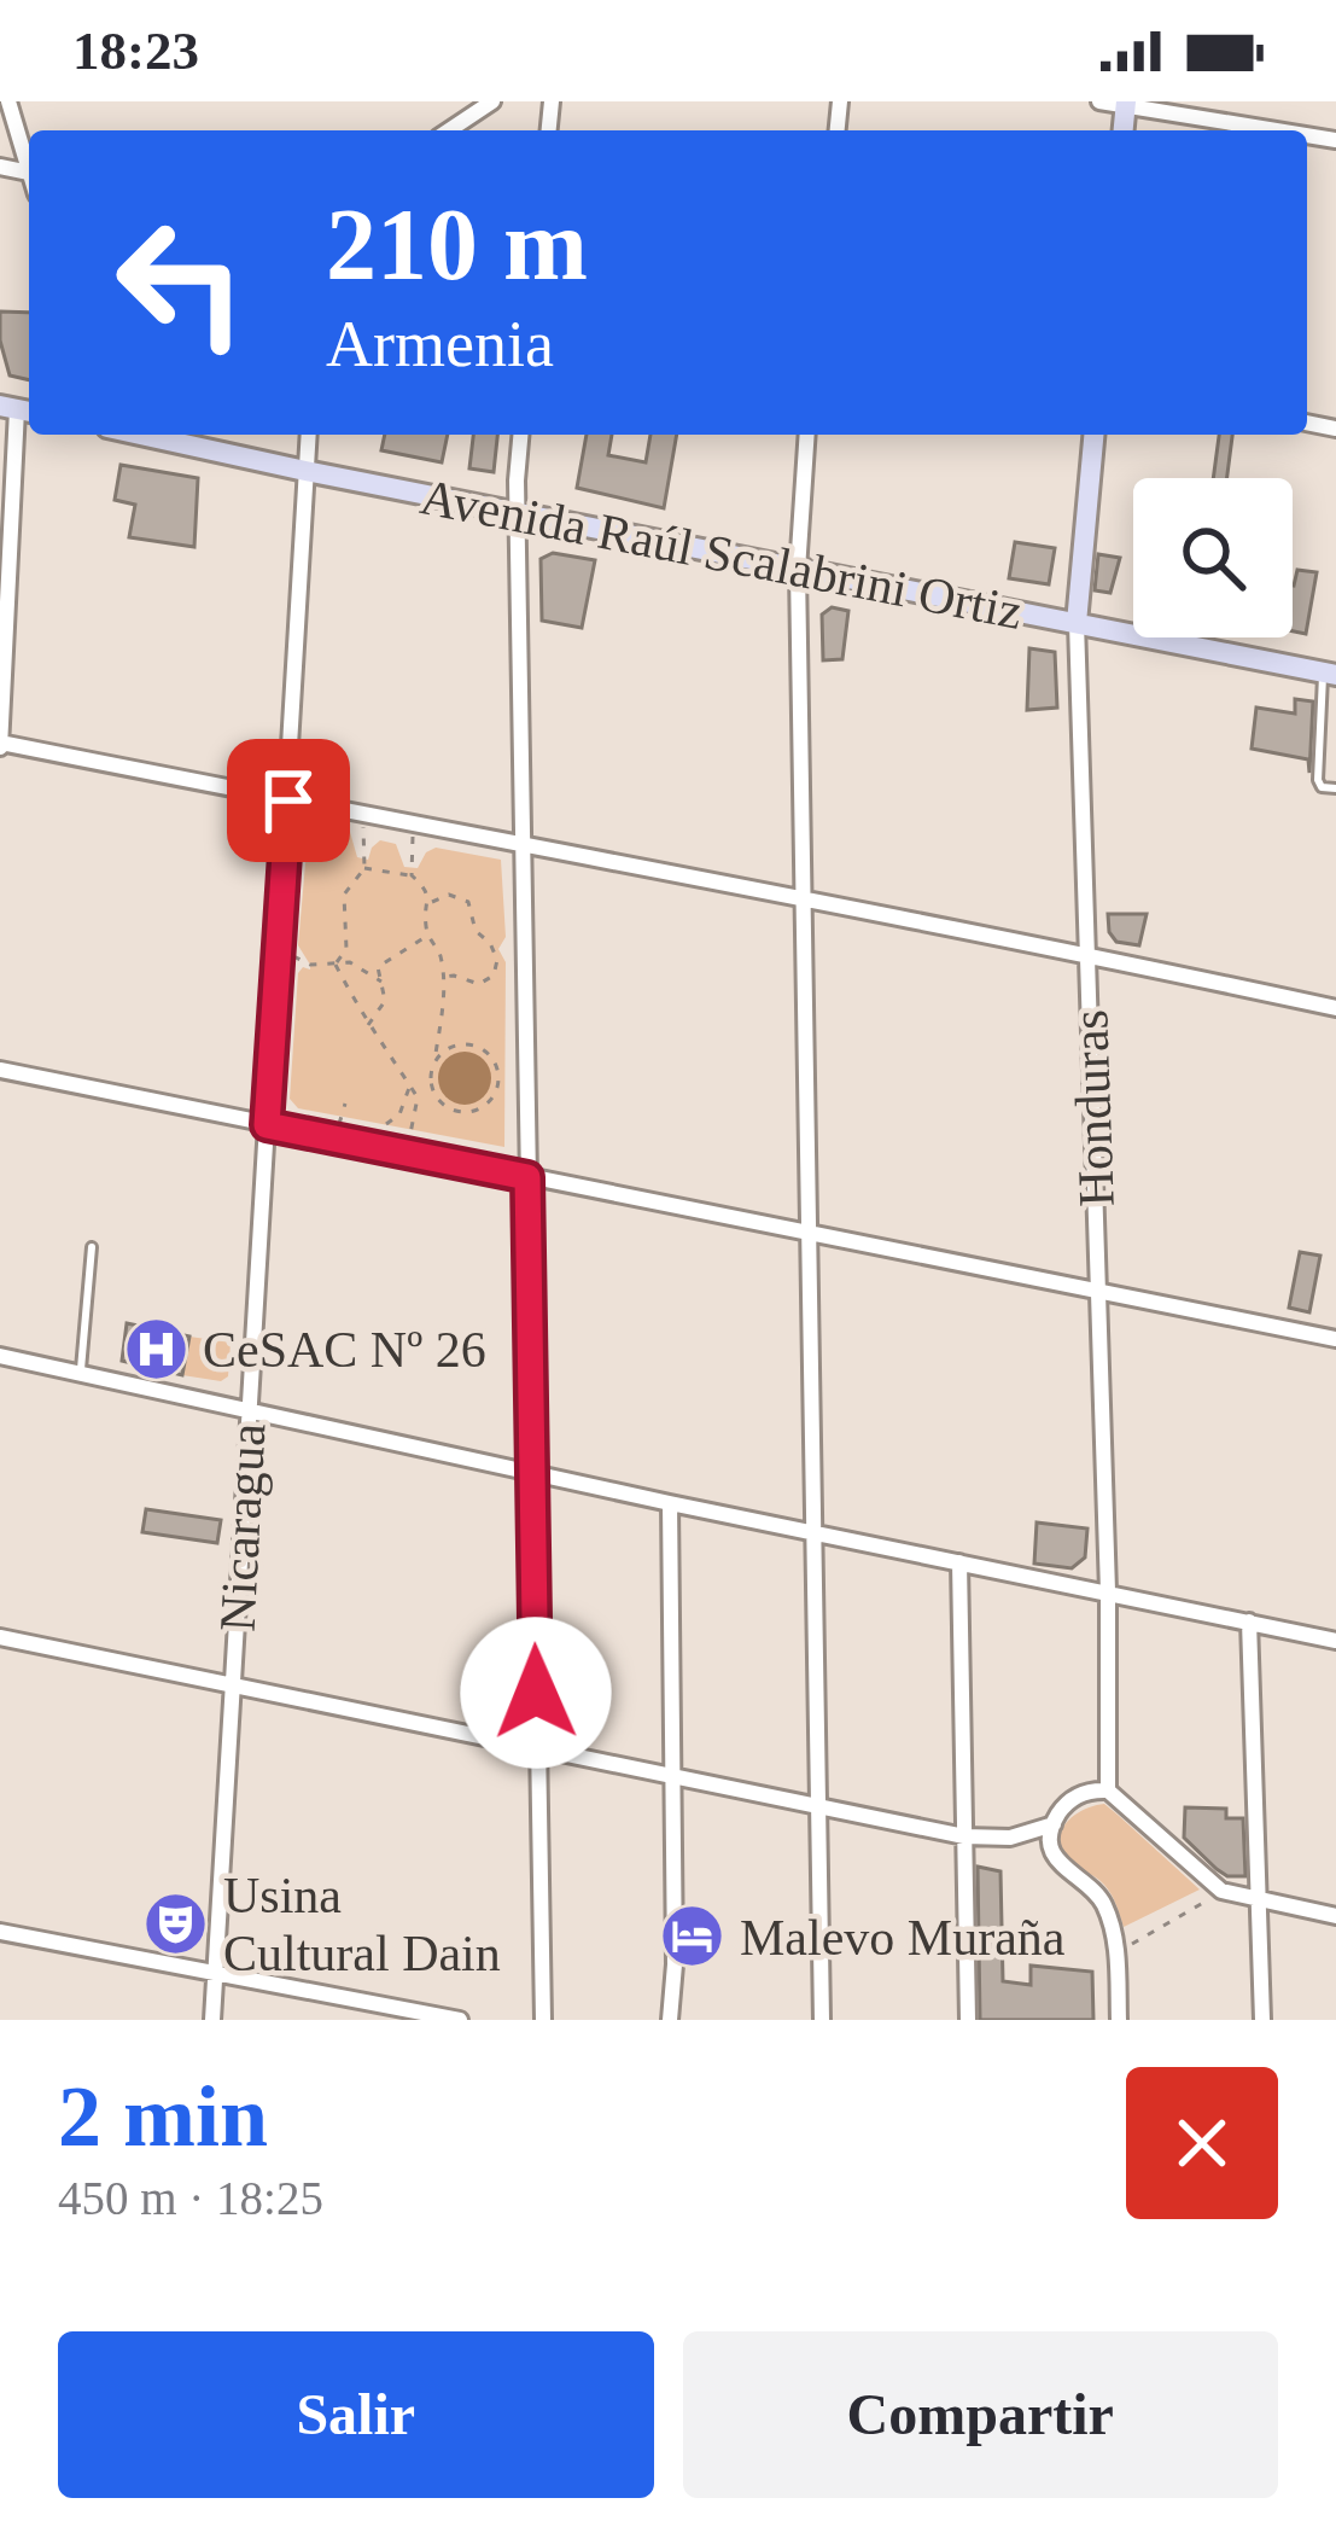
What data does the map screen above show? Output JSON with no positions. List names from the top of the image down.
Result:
{
  "streets": {
    "main road": ["Avenida Raúl Scalabrini Ortiz", "Honduras"],
    "street": ["Nicaragua"]
  },
  "crossings": [
    ["Avenida Raúl Scalabrini Ortiz", "Honduras"],
    ["Avenida Raúl Scalabrini Ortiz", "Nicaragua"]
  ],
  "places": {
    "hospital": ["CeSAC Nº 26"],
    "theatre": ["Usina Cultural Dain"],
    "hotel": ["Malevo Muraña"]
  },
  "page": {
    "status": "18:23",
    "turn": ["210 m", "Armenia"],
    "heading": ["2 min", "450 m · 18:25"],
    "buttons": ["Salir", "Compartir"]
  }
}
